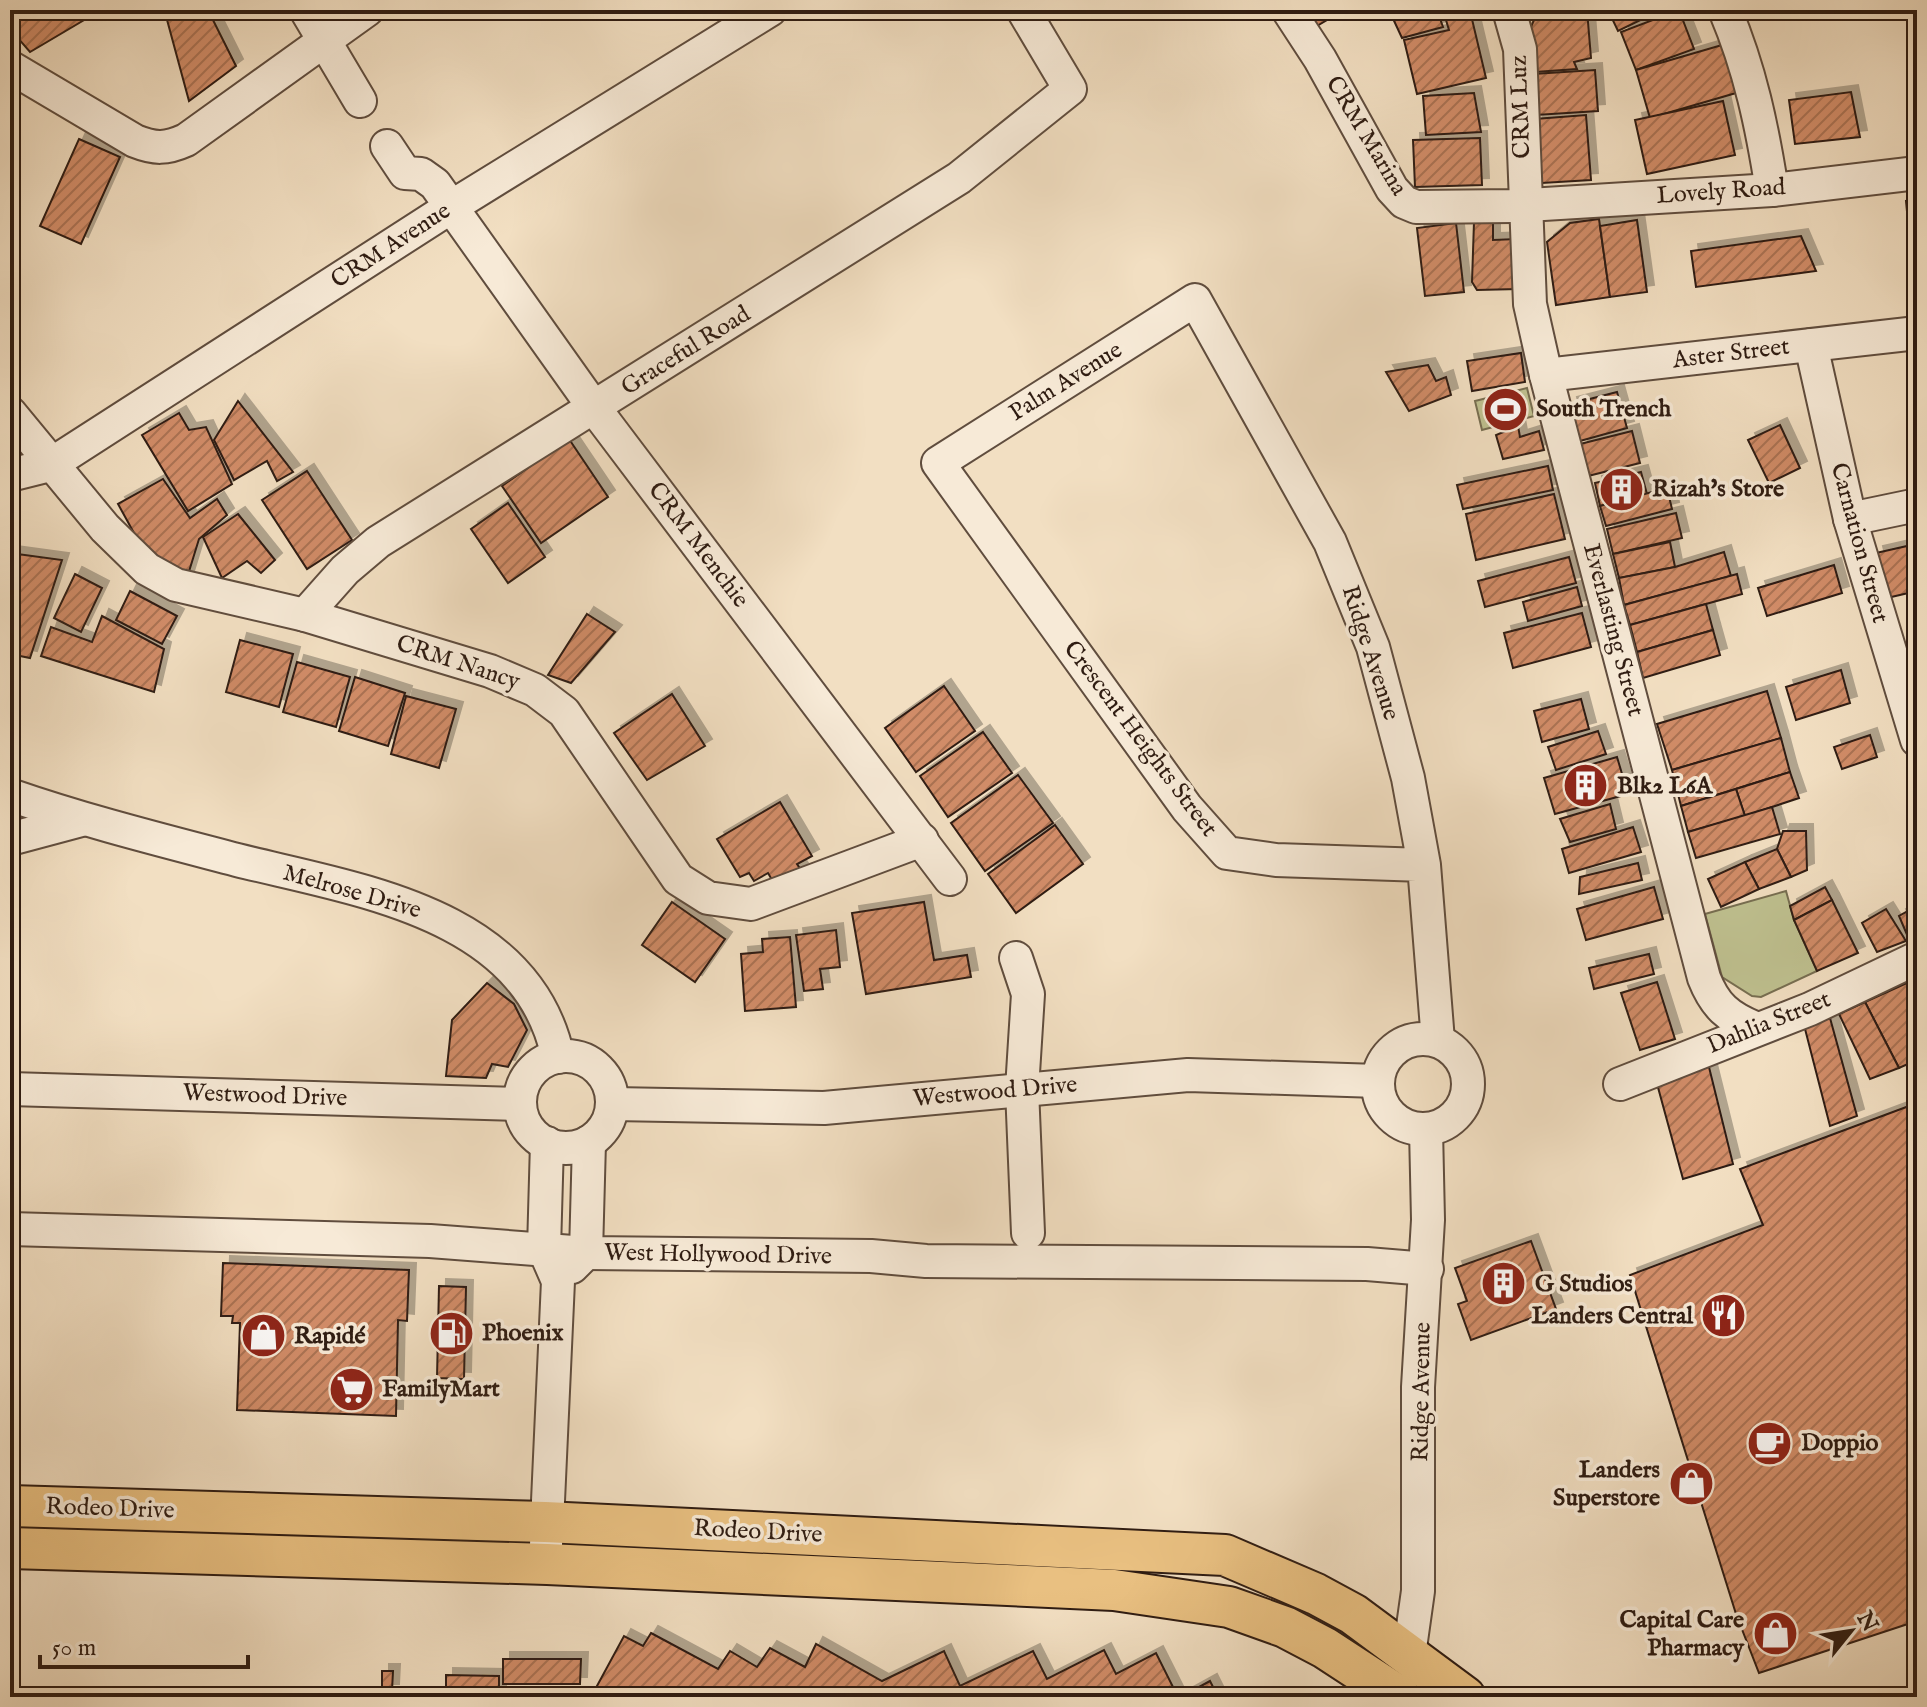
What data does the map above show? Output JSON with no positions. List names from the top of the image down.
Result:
{
  "streets": {
    "main road": ["Rodeo Drive"],
    "street": [
      "CRM Luz",
      "CRM Marina",
      "Lovely Road",
      "CRM Avenue",
      "Graceful Road",
      "Aster Street",
      "Palm Avenue",
      "Carnation Street",
      "CRM Menchie",
      "Everlasting Street",
      "Ridge Avenue",
      "CRM Nancy",
      "Crescent Heights Street",
      "Melrose Drive",
      "Dahlia Street",
      "Westwood Drive",
      "West Hollywood Drive"
    ]
  },
  "crossings": [
    ["CRM Luz", "CRM Marina"],
    ["CRM Luz", "Lovely Road"],
    ["CRM Luz", "Everlasting Street"],
    ["CRM Marina", "Lovely Road"],
    ["CRM Marina", "Everlasting Street"],
    ["Lovely Road", "Everlasting Street"],
    ["CRM Avenue", "CRM Menchie"],
    ["CRM Avenue", "CRM Nancy"],
    ["Graceful Road", "CRM Menchie"],
    ["Graceful Road", "CRM Nancy"],
    ["Aster Street", "Carnation Street"],
    ["Aster Street", "Everlasting Street"],
    ["Palm Avenue", "Ridge Avenue"],
    ["Palm Avenue", "Crescent Heights Street"],
    ["CRM Menchie", "CRM Nancy"],
    ["Everlasting Street", "Dahlia Street"],
    ["Ridge Avenue", "Crescent Heights Street"],
    ["Ridge Avenue", "Westwood Drive"],
    ["Ridge Avenue", "West Hollywood Drive"],
    ["Ridge Avenue", "Rodeo Drive"],
    ["Melrose Drive", "Westwood Drive"]
  ],
  "places": {
    "sports": ["South Trench"],
    "building": ["Rizah's Store", "Blk2 L6A", "G Studios"],
    "restaurant": ["Landers Central"],
    "fuel station": ["Phoenix"],
    "shop": ["Rapidé", "Landers Superstore", "Capital Care Pharmacy"],
    "supermarket": ["FamilyMart"],
    "cafe": ["Doppio"]
  },
  "scale_bar": "50 m",
  "north": "top right"
}
